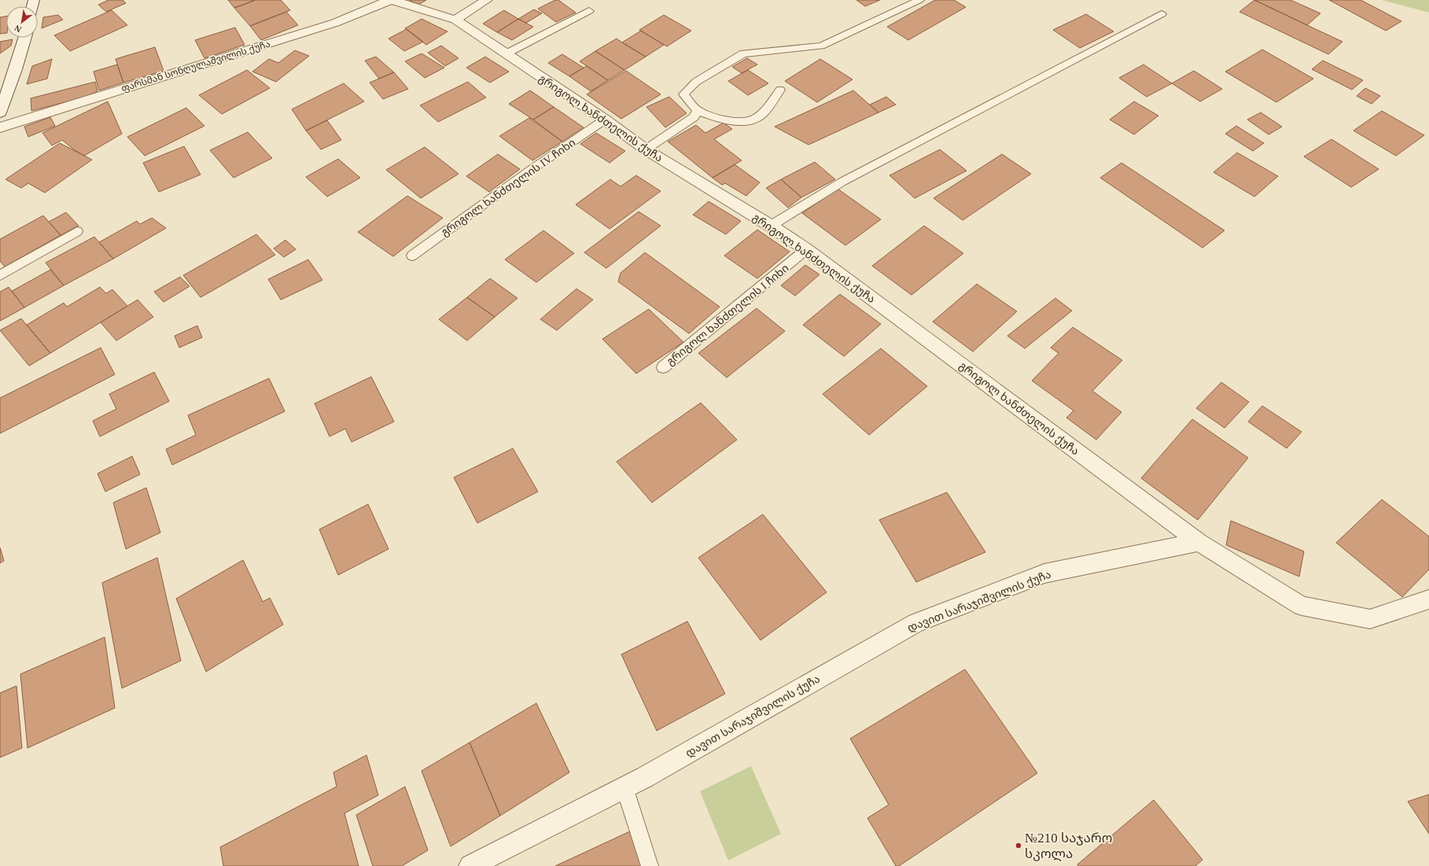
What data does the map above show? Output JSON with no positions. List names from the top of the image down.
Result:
{
  "streets": {
    "street": ["ფარსმან სონღულაშვილის ქუჩა", "გრიგოლ ხანძთელის ქუჩა", "დავით სარაჯიშვილის ქუჩა"],
    "lane": ["გრიგოლ ხანძთელის IV ჩიხი", "გრიგოლ ხანძთელის I ჩიხი"]
  },
  "crossings": [
    ["ფარსმან სონღულაშვილის ქუჩა", "გრიგოლ ხანძთელის ქუჩა"],
    ["გრიგოლ ხანძთელის ქუჩა", "გრიგოლ ხანძთელის IV ჩიხი"],
    ["გრიგოლ ხანძთელის ქუჩა", "გრიგოლ ხანძთელის I ჩიხი"],
    ["გრიგოლ ხანძთელის ქუჩა", "დავით სარაჯიშვილის ქუჩა"]
  ],
  "places": ["№210 საჯარო სკოლა"],
  "north": "bottom left"
}
